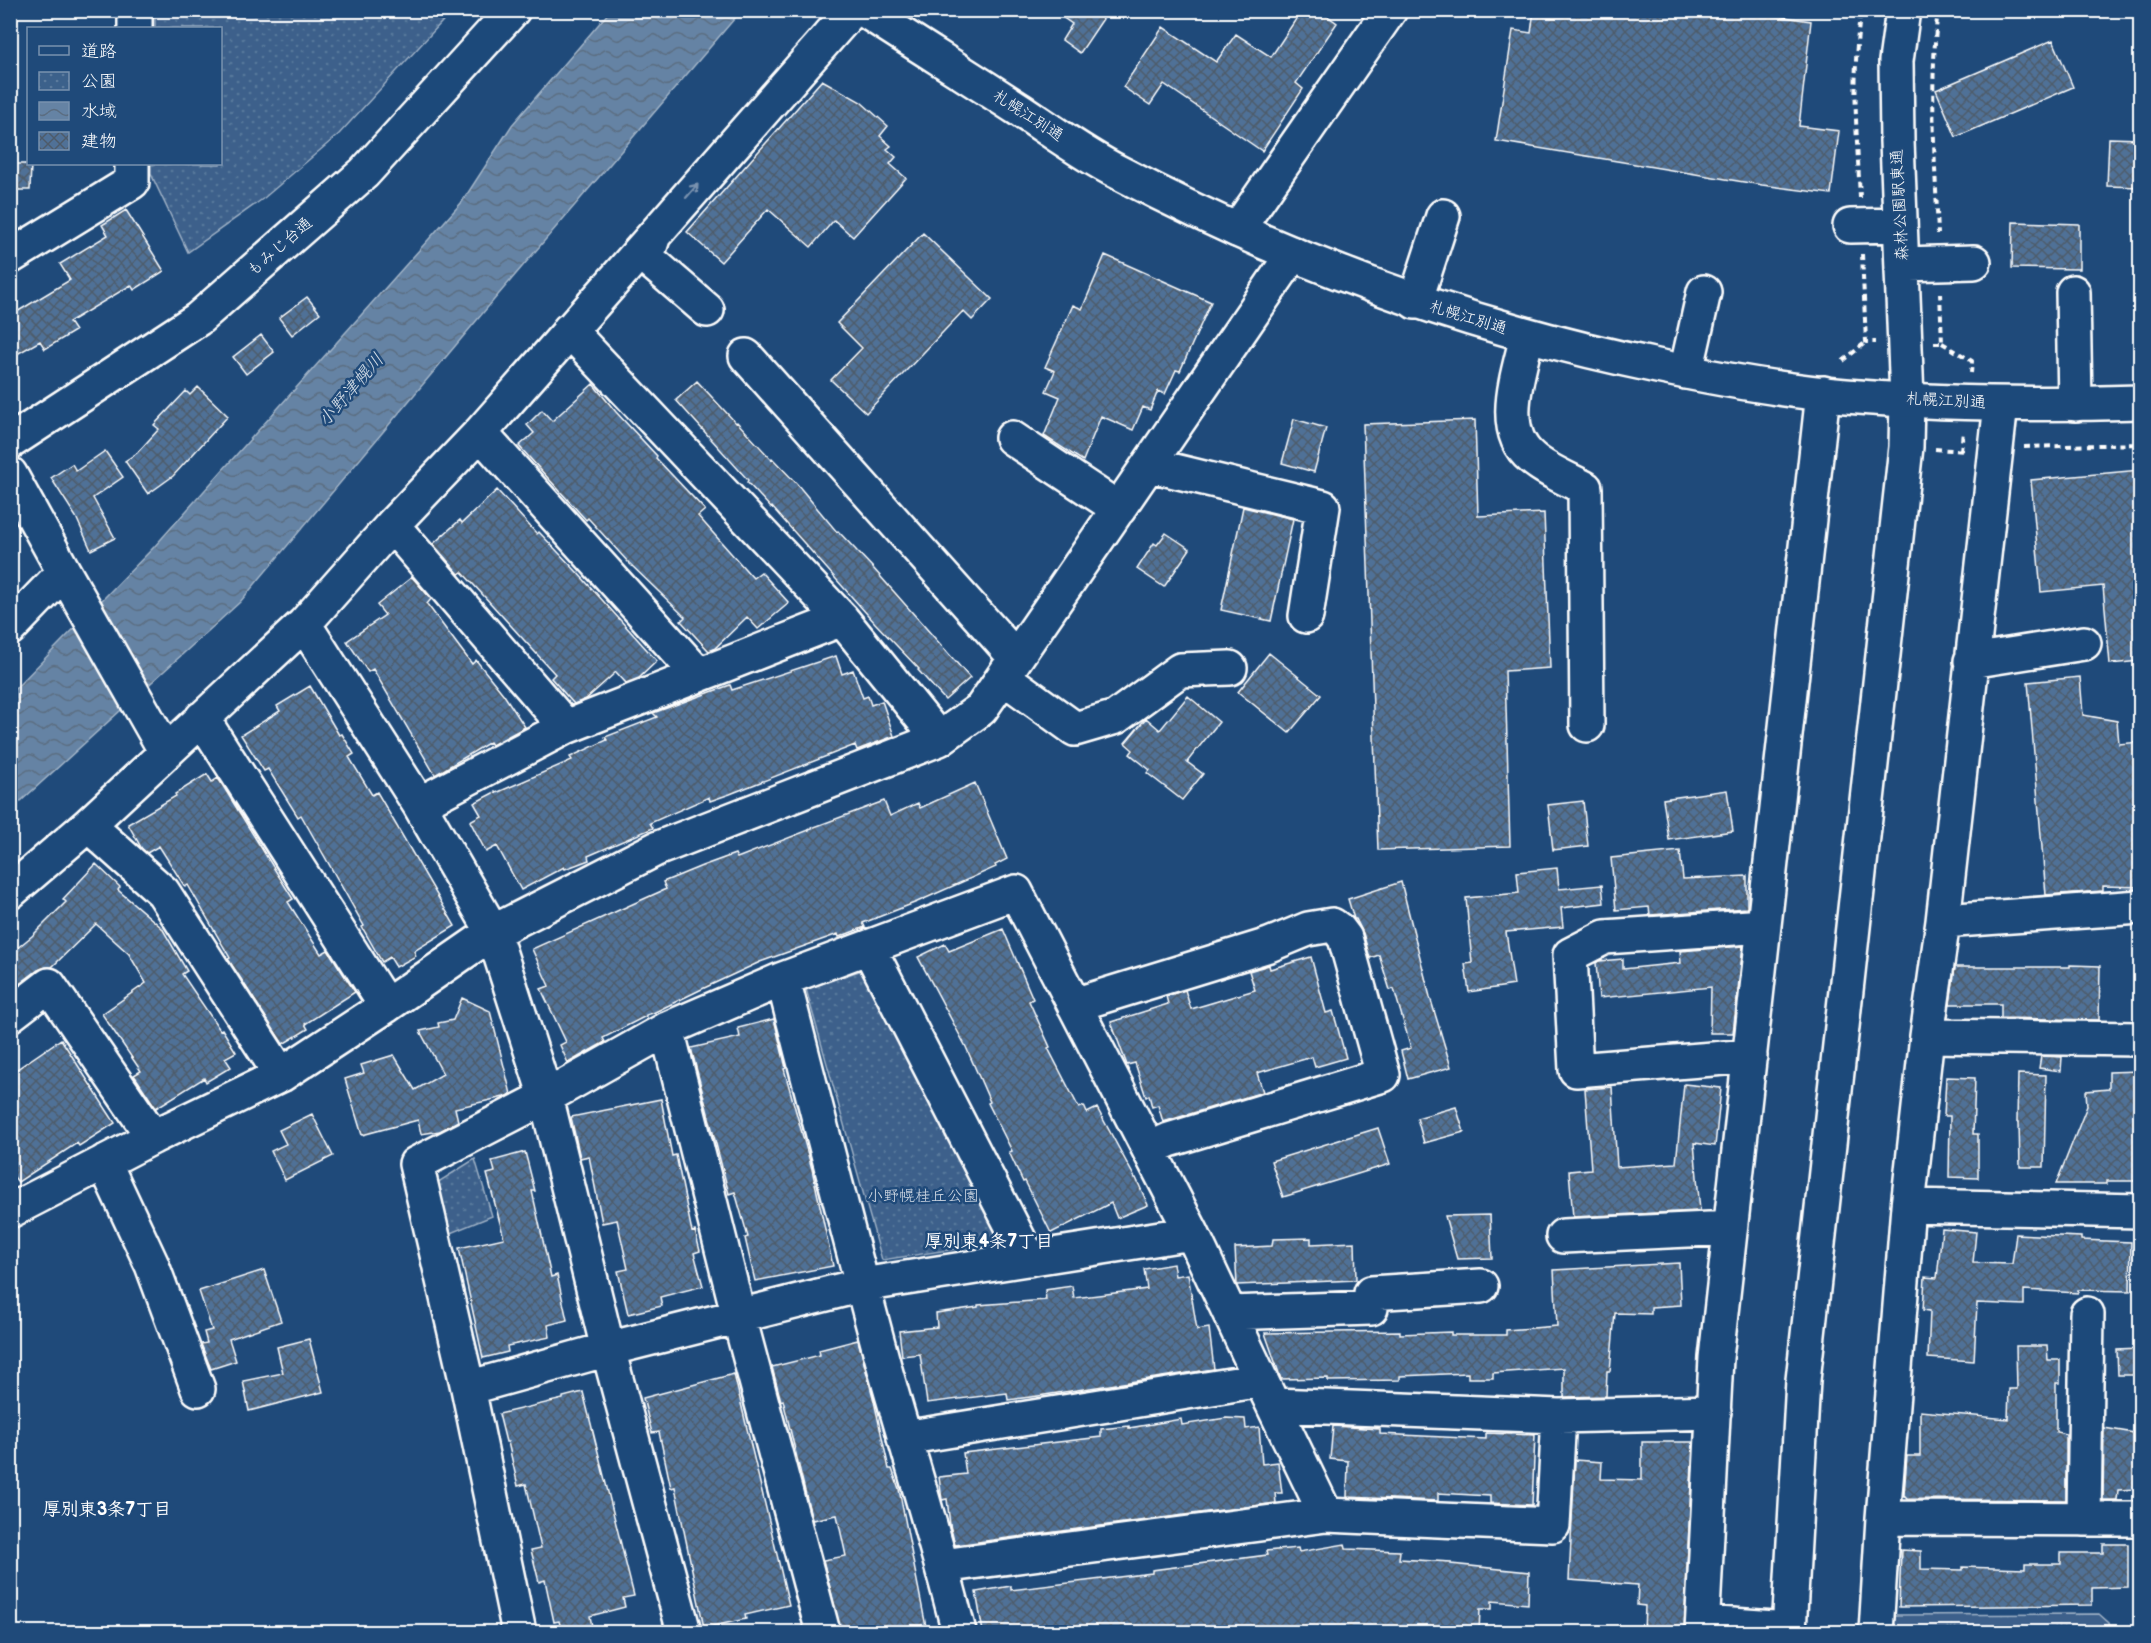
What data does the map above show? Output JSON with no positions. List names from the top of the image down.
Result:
{
  "streets": {
    "main road": ["札幌江別通", "森林公園駅東通", "もみじ台通"]
  },
  "crossings": [
    ["札幌江別通", "森林公園駅東通"]
  ],
  "districts": ["厚別東4条7丁目", "厚別東3条7丁目"],
  "water": ["小野津幌川"],
  "parks": ["小野幌桂丘公園"],
  "legend": [
    "道路",
    "公園",
    "水域",
    "建物"
  ]
}
